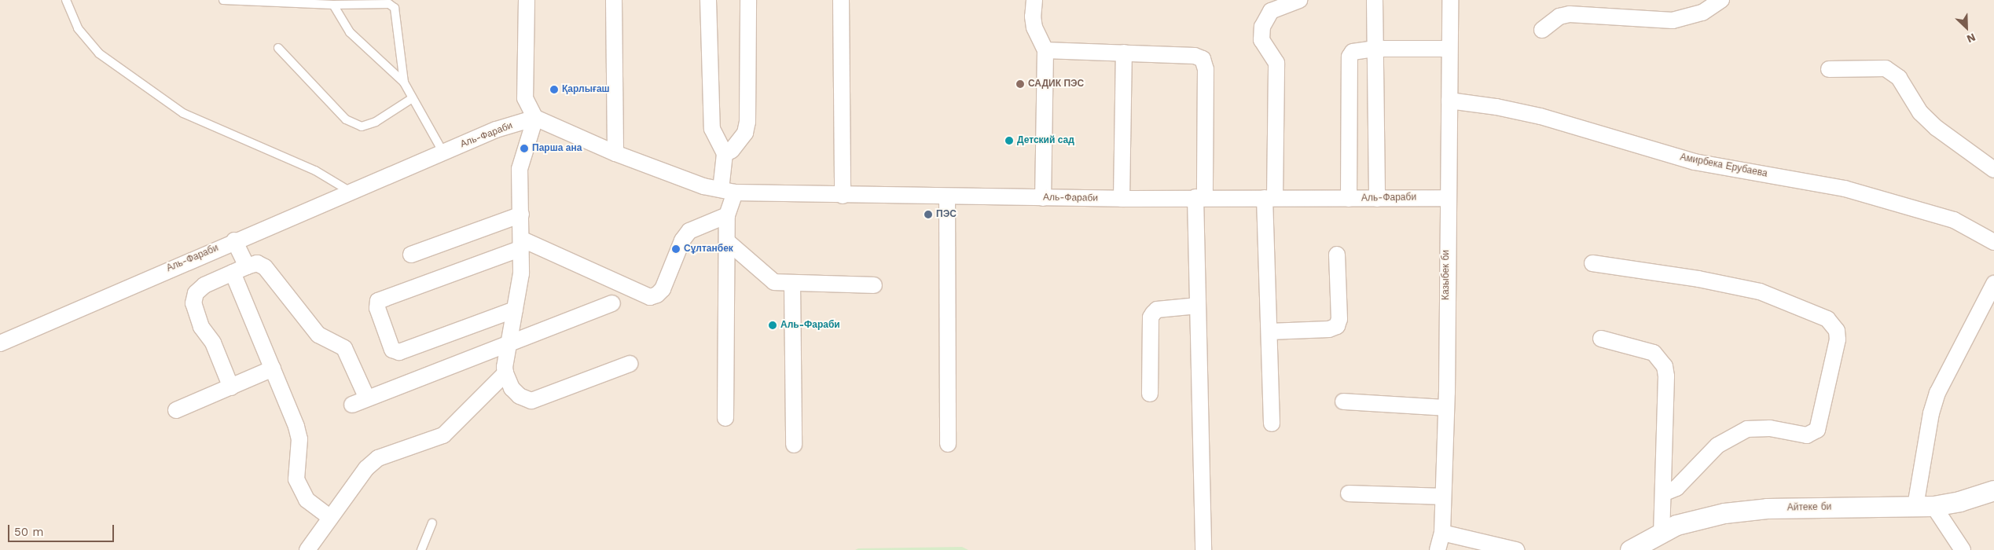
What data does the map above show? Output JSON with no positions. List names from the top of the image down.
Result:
{
  "streets": {
    "street": [
      "Аль-Фараби",
      "Амирбека Ерубаева",
      "Казыбек би",
      "Айтеке би"
    ]
  },
  "crossings": [
    ["Аль-Фараби", "Казыбек би"],
    ["Амирбека Ерубаева", "Казыбек би"]
  ],
  "places": [
    "САДИК ПЭС",
    "Қарлығаш",
    "Детский сад",
    "Парша ана",
    "ПЭС",
    "Сұлтанбек",
    "Аль-Фараби"
  ],
  "scale_bar": "50 m",
  "north": "bottom right"
}
